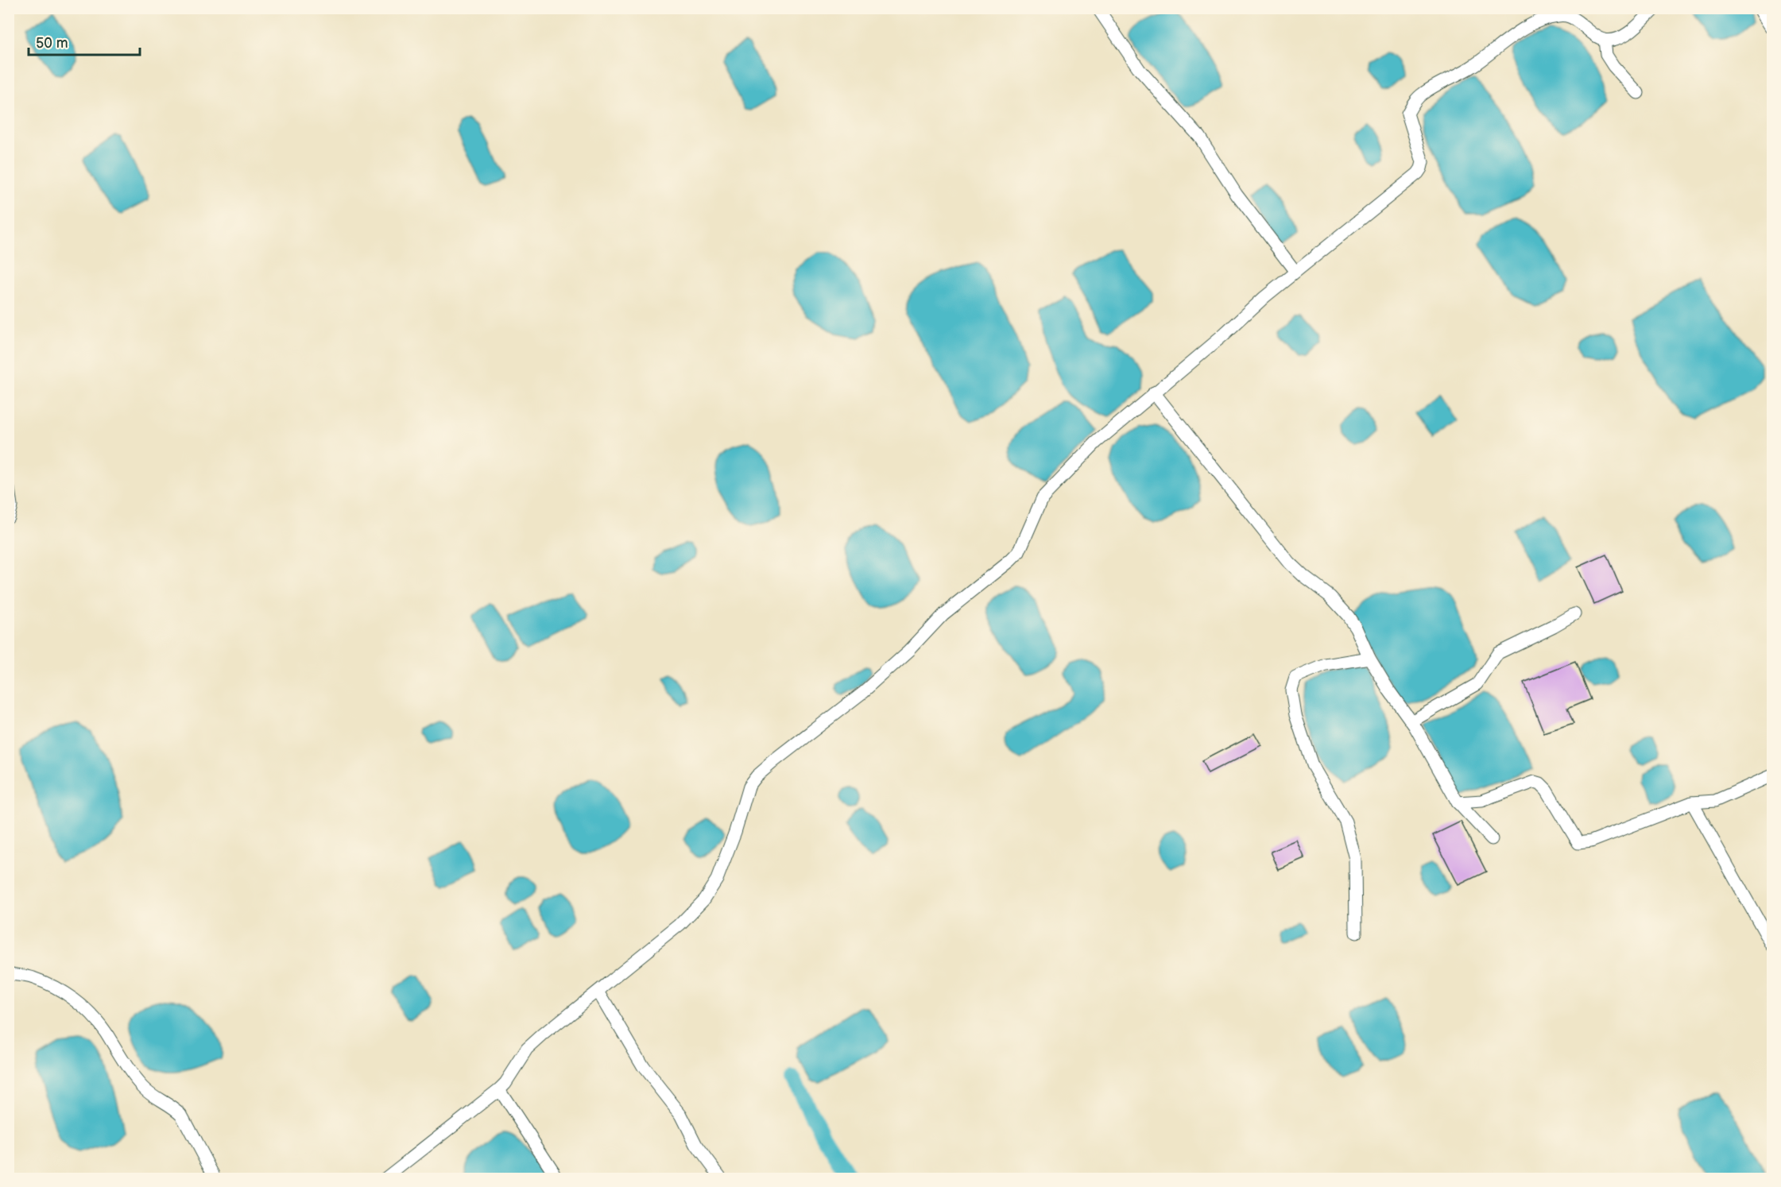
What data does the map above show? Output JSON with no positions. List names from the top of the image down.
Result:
{
  "scale_bar": "50 m"
}
